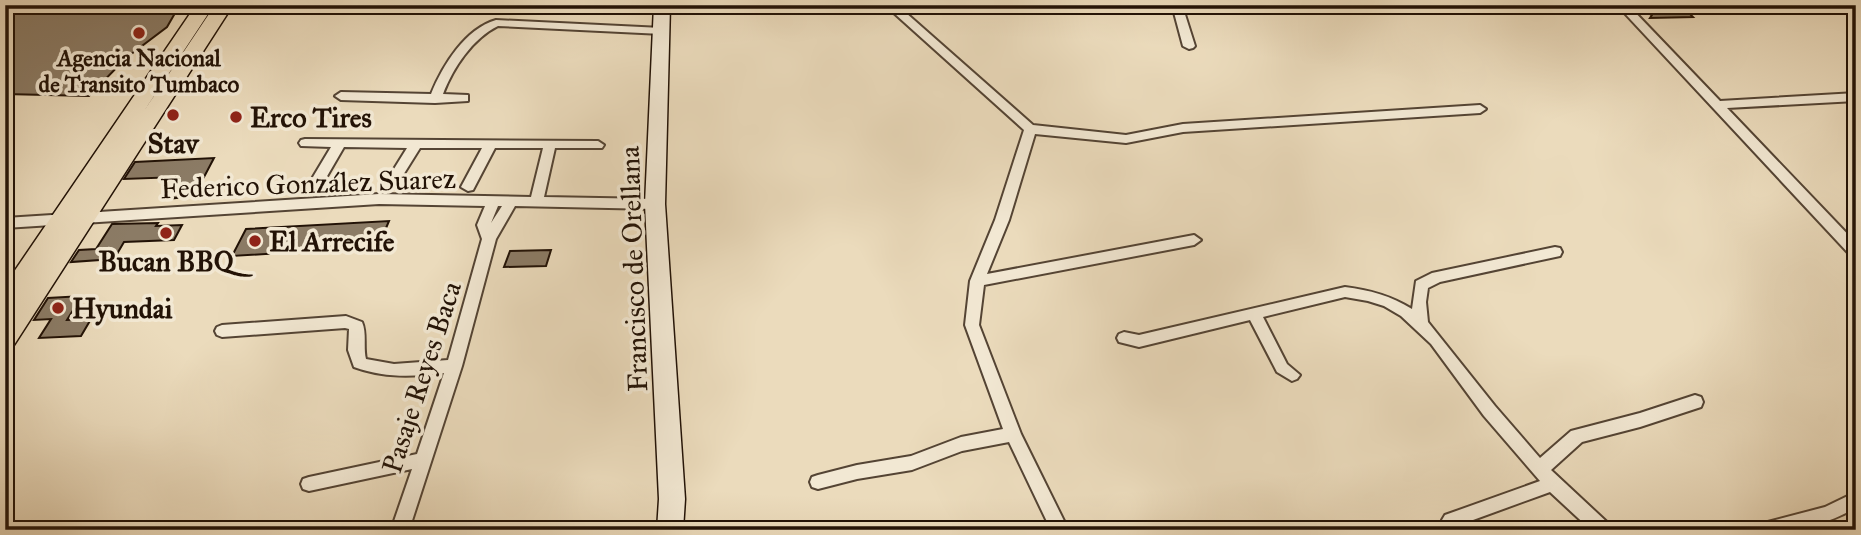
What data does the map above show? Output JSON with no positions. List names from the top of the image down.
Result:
{
  "streets": {
    "street": ["Federico González Suarez", "Francisco de Orellana", "Pasaje Reyes Baca"]
  },
  "crossings": [
    ["Federico González Suarez", "Francisco de Orellana"],
    ["Federico González Suarez", "Pasaje Reyes Baca"]
  ],
  "places": [
    "Agencia Nacional de Transito Tumbaco",
    "Stav",
    "Erco Tires",
    "Bucan BBQ",
    "El Arrecife",
    "Hyundai"
  ]
}
